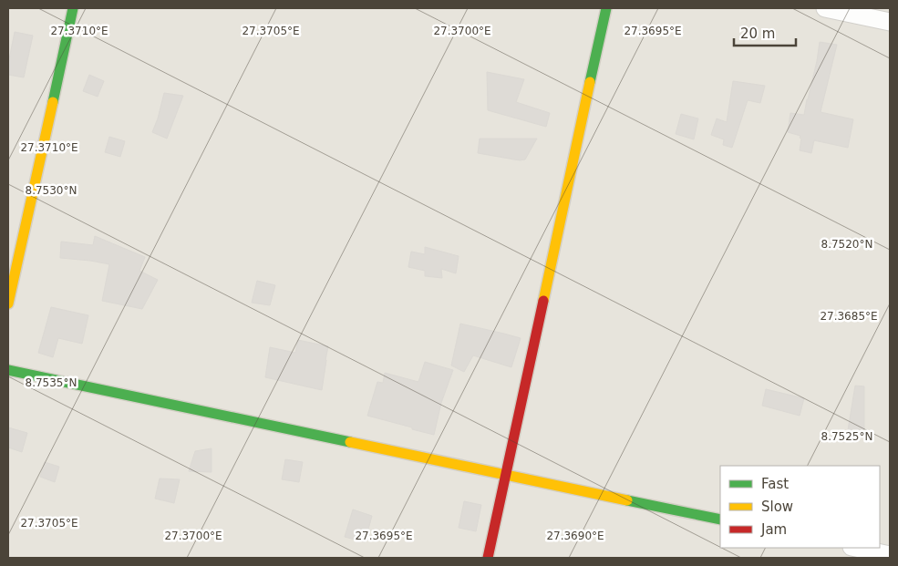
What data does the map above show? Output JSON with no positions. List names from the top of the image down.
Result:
{
  "legend": ["Fast", "Slow", "Jam"],
  "scale_bar": "20 m",
  "coordinates": [
    "27.3710°E",
    "27.3705°E",
    "27.3700°E",
    "27.3695°E",
    "8.7530°N",
    "8.7520°N",
    "27.3685°E",
    "8.7535°N",
    "8.7525°N",
    "27.3690°E"
  ]
}
